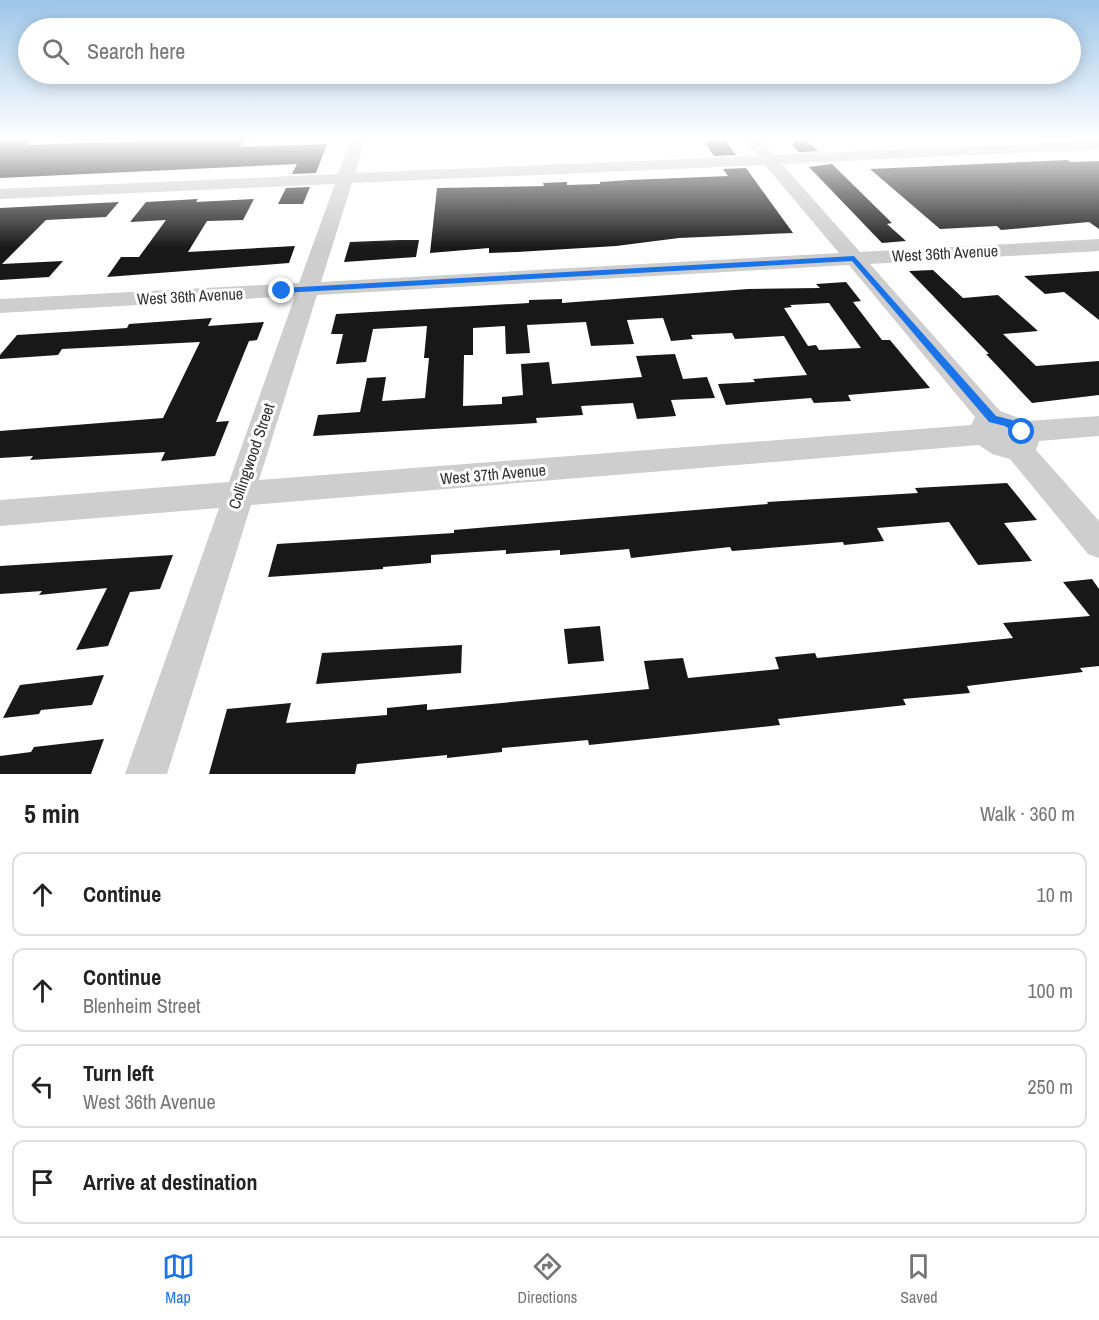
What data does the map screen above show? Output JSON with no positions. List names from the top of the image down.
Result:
{
  "streets": {
    "street": ["West 36th Avenue", "Collingwood Street", "West 37th Avenue"]
  },
  "crossings": [
    ["West 36th Avenue", "Collingwood Street"],
    ["Collingwood Street", "West 37th Avenue"]
  ],
  "page": {
    "search": "Search here",
    "heading": ["5 min", "Walk · 360 m"],
    "list": [
      ["Continue", "10 m"],
      ["Continue", "Blenheim Street", "100 m"],
      ["Turn left", "West 36th Avenue", "250 m"],
      "Arrive at destination"
    ],
    "nav": ["Map", "Directions", "Saved"]
  }
}
